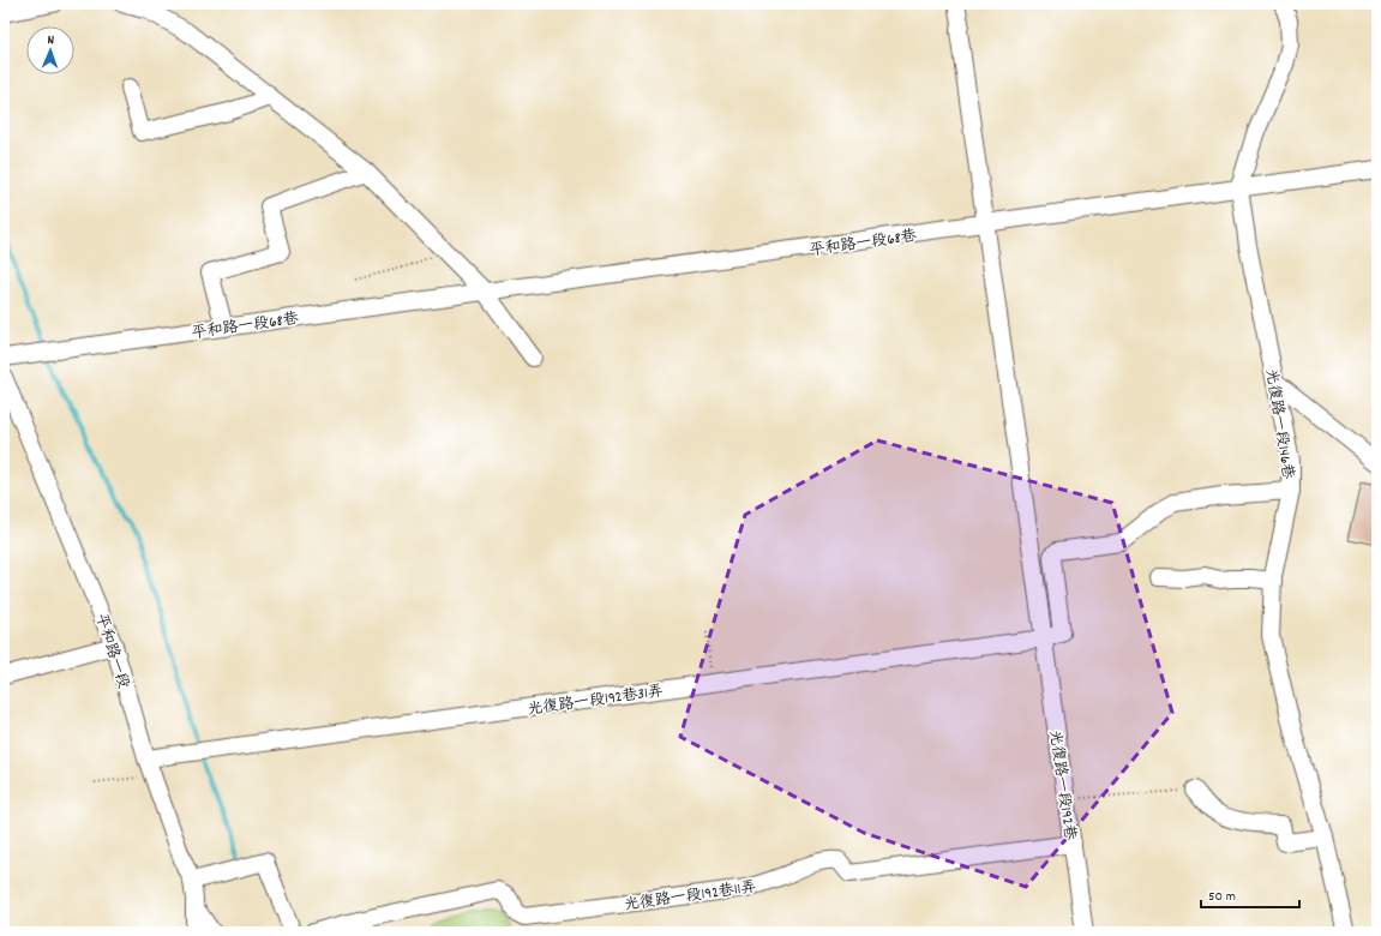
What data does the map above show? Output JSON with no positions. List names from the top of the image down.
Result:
{
  "streets": {
    "street": [
      "平和路一段68巷",
      "光復路一段146巷",
      "平和路一段",
      "光復路一段192巷31弄",
      "光復路一段192巷",
      "光復路一段192巷11弄"
    ]
  },
  "crossings": [
    ["平和路一段68巷", "光復路一段146巷"],
    ["平和路一段68巷", "光復路一段192巷"],
    ["平和路一段", "光復路一段192巷31弄"],
    ["光復路一段192巷31弄", "光復路一段192巷"],
    ["光復路一段192巷", "光復路一段192巷11弄"]
  ],
  "scale_bar": "50 m",
  "north": "top"
}
